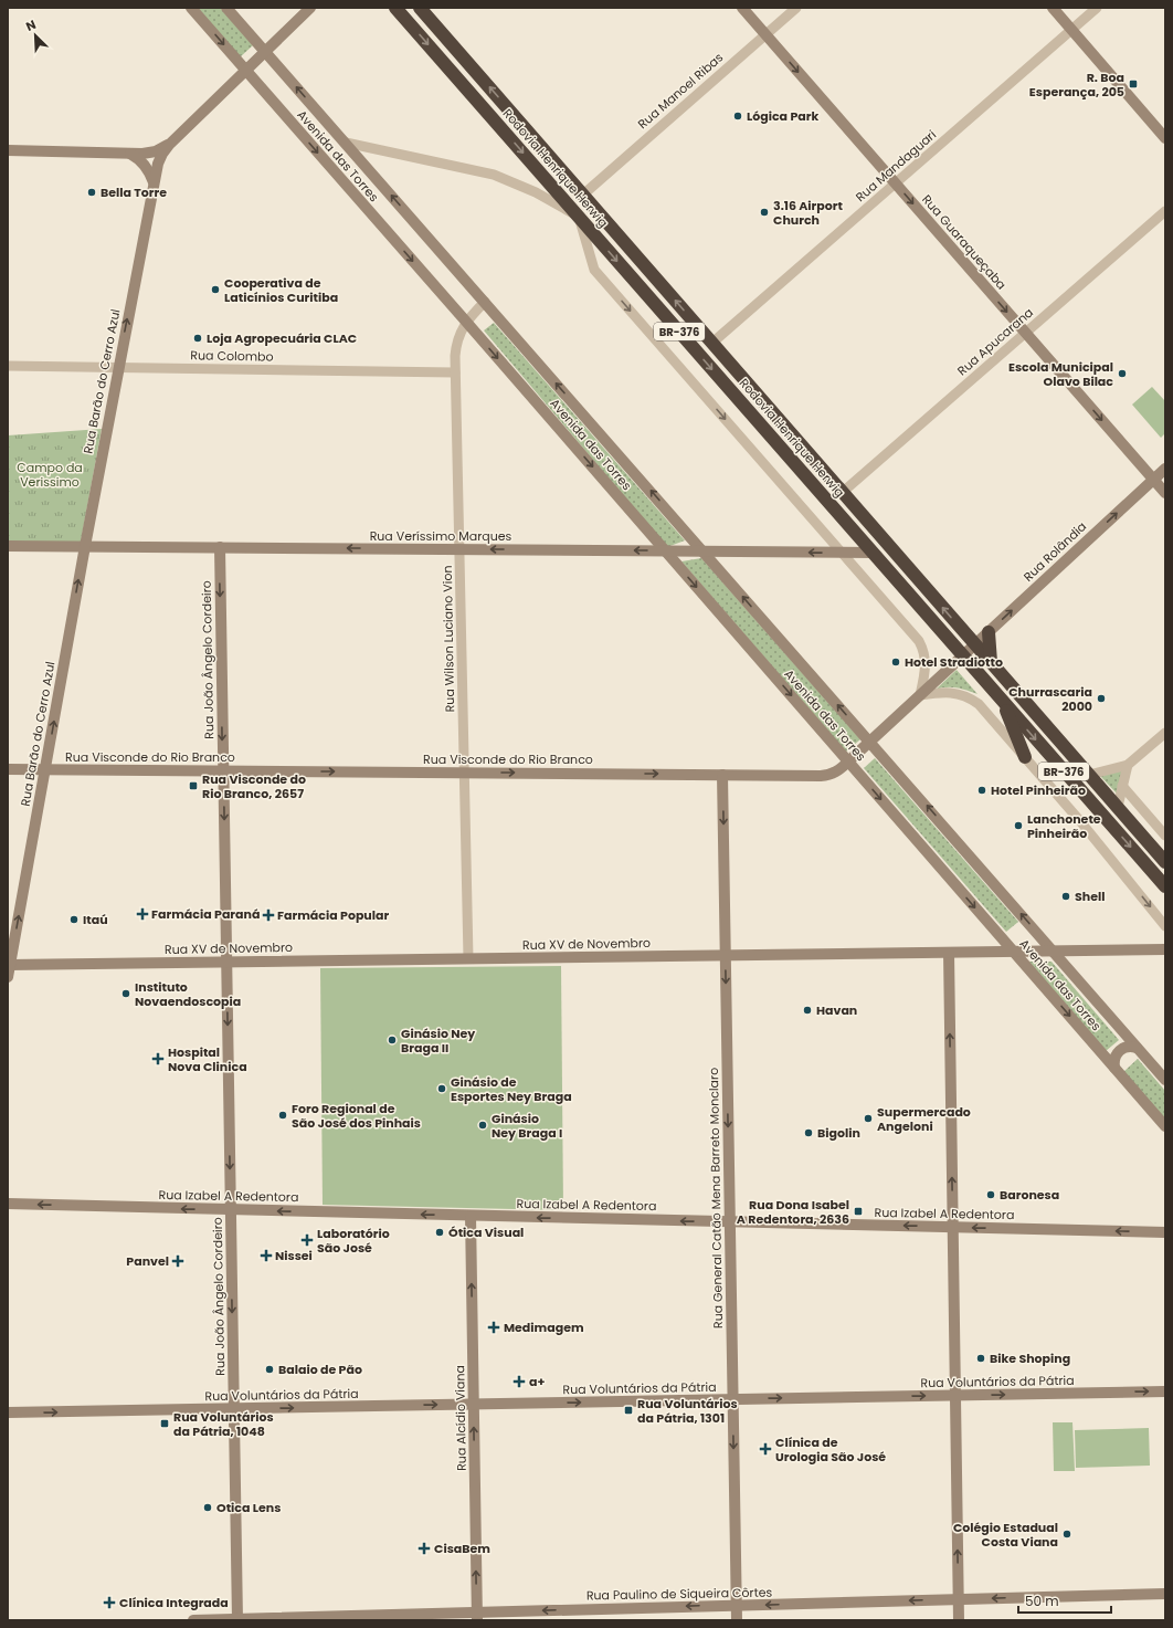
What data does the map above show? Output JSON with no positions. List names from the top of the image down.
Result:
{
  "streets": {
    "highway": ["Rodovia Henrique Herwig", "BR-376"],
    "street": [
      "Rua Manoel Ribas",
      "Avenida das Torres",
      "Rua Mandaguari",
      "Rua Guaraqueçaba",
      "Rua Apucarana",
      "Rua Colombo",
      "Rua Barão do Cerro Azul",
      "Rua Veríssimo Marques",
      "Rua Rolândia",
      "Rua Wilson Luciano Vion",
      "Rua João Ângelo Cordeiro",
      "Rua Visconde do Rio Branco",
      "Rua XV de Novembro",
      "Rua Izabel A Redentora",
      "Rua General Catão Mena Barreto Monclaro",
      "Rua Voluntários da Pátria",
      "Rua Alcídio Viana",
      "Rua Paulino de Siqueira Côrtes"
    ]
  },
  "crossings": [
    ["Rua Manoel Ribas", "Rodovia Henrique Herwig"],
    ["Rua Manoel Ribas", "Rua Guaraqueçaba"],
    ["Avenida das Torres", "Rua Barão do Cerro Azul"],
    ["Avenida das Torres", "Rua Veríssimo Marques"],
    ["Avenida das Torres", "Rua Wilson Luciano Vion"],
    ["Avenida das Torres", "Rua Visconde do Rio Branco"],
    ["Avenida das Torres", "Rua XV de Novembro"],
    ["Rua Mandaguari", "Rodovia Henrique Herwig"],
    ["Rua Mandaguari", "Rua Guaraqueçaba"],
    ["Rodovia Henrique Herwig", "Rua Apucarana"],
    ["Rodovia Henrique Herwig", "Rua Veríssimo Marques"],
    ["Rodovia Henrique Herwig", "Rua Rolândia"],
    ["Rodovia Henrique Herwig", "Rua Visconde do Rio Branco"],
    ["Rua Guaraqueçaba", "Rua Apucarana"],
    ["Rua Guaraqueçaba", "Rua Rolândia"],
    ["Rua Colombo", "Rua Barão do Cerro Azul"],
    ["Rua Colombo", "Rua Wilson Luciano Vion"],
    ["Rua Barão do Cerro Azul", "Rua Veríssimo Marques"],
    ["Rua Barão do Cerro Azul", "Rua Visconde do Rio Branco"],
    ["Rua Barão do Cerro Azul", "Rua XV de Novembro"],
    ["Rua Veríssimo Marques", "Rua Wilson Luciano Vion"],
    ["Rua Veríssimo Marques", "Rua João Ângelo Cordeiro"],
    ["Rua Rolândia", "Rua Visconde do Rio Branco"],
    ["Rua Wilson Luciano Vion", "Rua Visconde do Rio Branco"],
    ["Rua Wilson Luciano Vion", "Rua XV de Novembro"],
    ["Rua João Ângelo Cordeiro", "Rua Visconde do Rio Branco"],
    ["Rua João Ângelo Cordeiro", "Rua XV de Novembro"],
    ["Rua João Ângelo Cordeiro", "Rua Izabel A Redentora"],
    ["Rua João Ângelo Cordeiro", "Rua Voluntários da Pátria"],
    ["Rua João Ângelo Cordeiro", "Rua Paulino de Siqueira Côrtes"],
    ["Rua Visconde do Rio Branco", "Rua General Catão Mena Barreto Monclaro"],
    ["Rua XV de Novembro", "Rua General Catão Mena Barreto Monclaro"],
    ["Rua Izabel A Redentora", "Rua General Catão Mena Barreto Monclaro"],
    ["Rua Izabel A Redentora", "Rua Alcídio Viana"],
    ["Rua General Catão Mena Barreto Monclaro", "Rua Voluntários da Pátria"],
    ["Rua General Catão Mena Barreto Monclaro", "Rua Paulino de Siqueira Côrtes"],
    ["Rua Voluntários da Pátria", "Rua Alcídio Viana"],
    ["Rua Alcídio Viana", "Rua Paulino de Siqueira Côrtes"]
  ],
  "one_way": [
    "Rua Guaraqueçaba",
    "Rua Barão do Cerro Azul",
    "Rua Veríssimo Marques",
    "Rua Rolândia",
    "Rua João Ângelo Cordeiro",
    "Rua Visconde do Rio Branco",
    "Rua Izabel A Redentora",
    "Rua General Catão Mena Barreto Monclaro",
    "Rua Voluntários da Pátria",
    "Rua Alcídio Viana",
    "Rua Paulino de Siqueira Côrtes"
  ],
  "parks": ["Campo da Verissimo"],
  "places": {
    "transit": [
      "R. Boa Esperança, 205",
      "Rua Visconde do Rio Branco, 2657",
      "Rua Dona Isabel A Redentora, 2636",
      "Rua Voluntários da Pátria, 1301",
      "Rua Voluntários da Pátria, 1048"
    ],
    "other": [
      "Lógica Park",
      "Bella Torre",
      "3.16 Airport Church",
      "Cooperativa de Laticínios Curitiba",
      "Loja Agropecuária CLAC",
      "Escola Municipal Olavo Bilac",
      "Hotel Stradiotto",
      "Churrascaria 2000",
      "Hotel Pinheirão",
      "Lanchonete Pinheirão",
      "Shell",
      "Itaú",
      "Instituto Novaendoscopia",
      "Havan",
      "Ginásio Ney Braga II",
      "Ginásio de Esportes Ney Braga",
      "Foro Regional de São José dos Pinhais",
      "Supermercado Angeloni",
      "Ginásio Ney Braga I",
      "Bigolin",
      "Baronesa",
      "Ótica Visual",
      "Bike Shoping",
      "Balaio de Pão",
      "Otica Lens",
      "Colégio Estadual Costa Viana"
    ],
    "health": [
      "Farmácia Paraná",
      "Farmácia Popular",
      "Hospital Nova Clinica",
      "Laboratório São José",
      "Nissei",
      "Panvel",
      "Medimagem",
      "a+",
      "Clínica de Urologia São José",
      "CisaBem",
      "Clínica Integrada"
    ]
  },
  "scale_bar": "50 m",
  "north": "top left"
}
